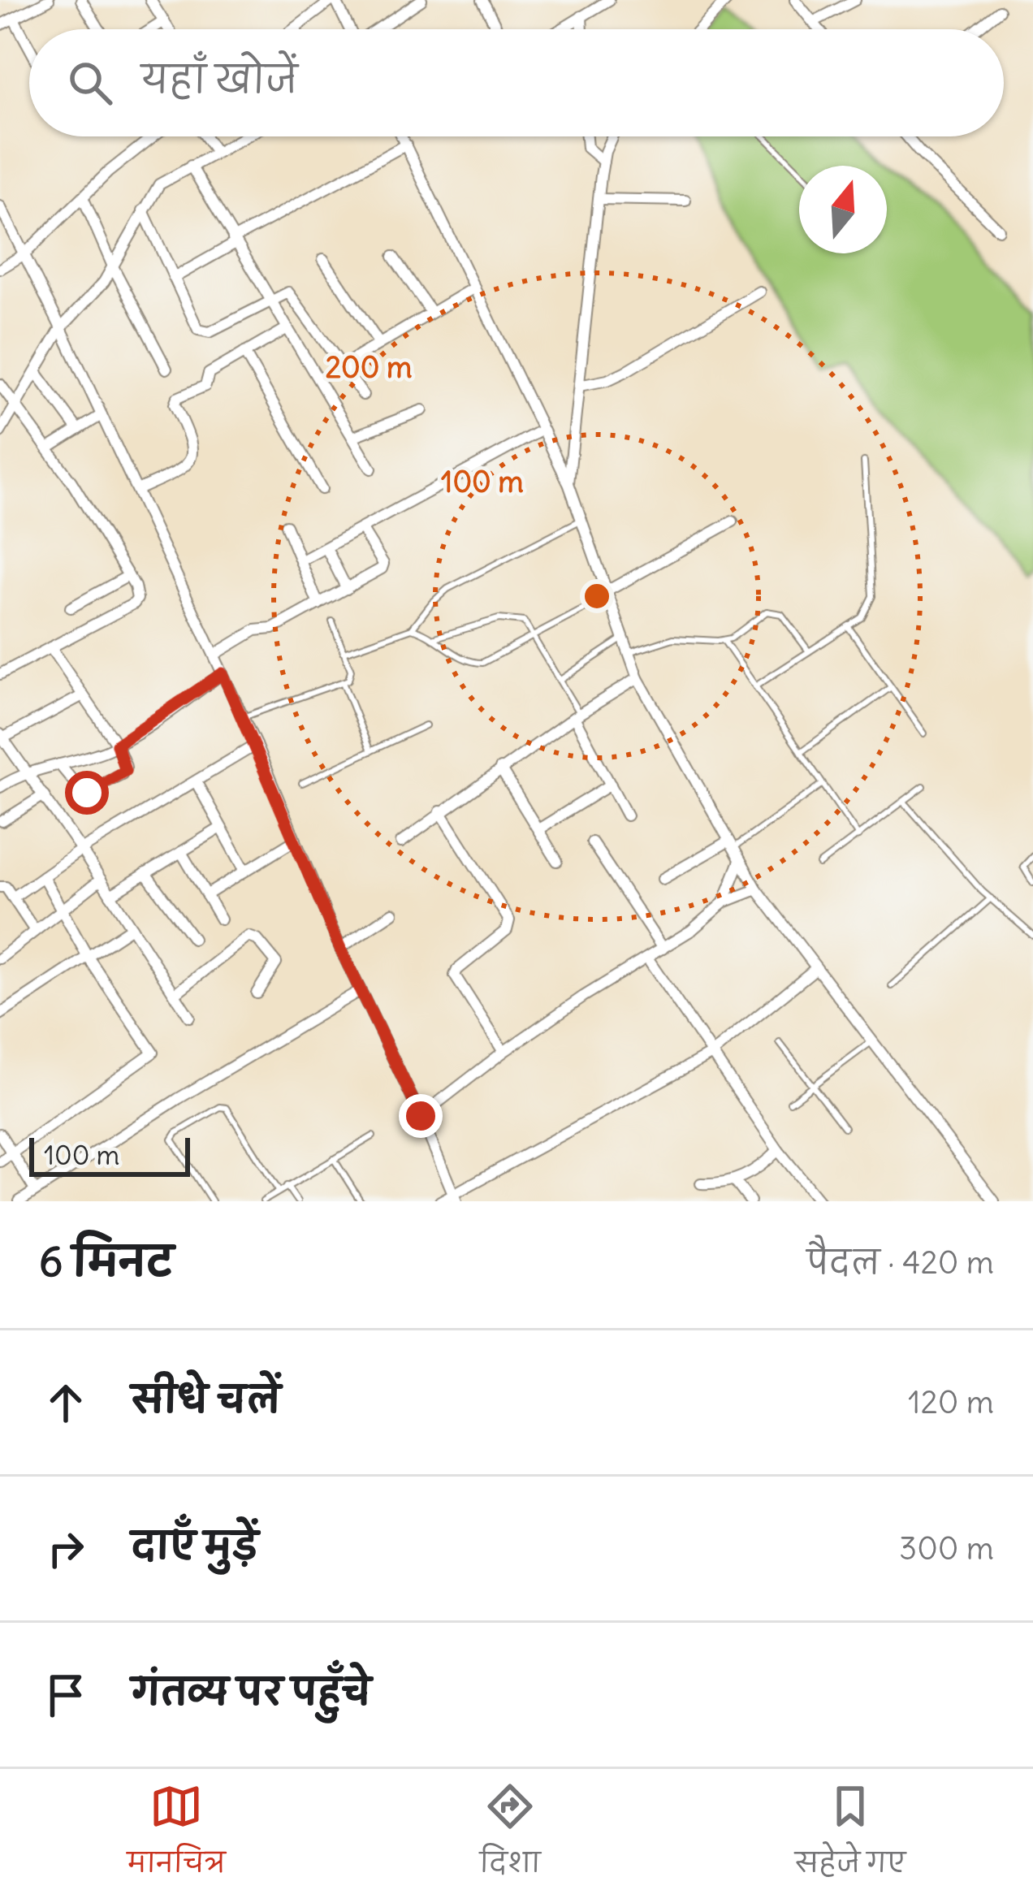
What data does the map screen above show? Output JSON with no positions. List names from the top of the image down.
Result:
{
  "scale_bar": "100 m",
  "north": "top",
  "page": {
    "search": "यहाँ खोजें",
    "scale": "100 m",
    "heading": ["6 मिनट", "पैदल · 420 m"],
    "list": [
      ["सीधे चलें", "120 m"],
      ["दाएँ मुड़ें", "300 m"],
      "गंतव्य पर पहुँचे"
    ],
    "nav": ["मानचित्र", "दिशा", "सहेजे गए"]
  },
  "rings": ["200 m", "100 m"]
}
